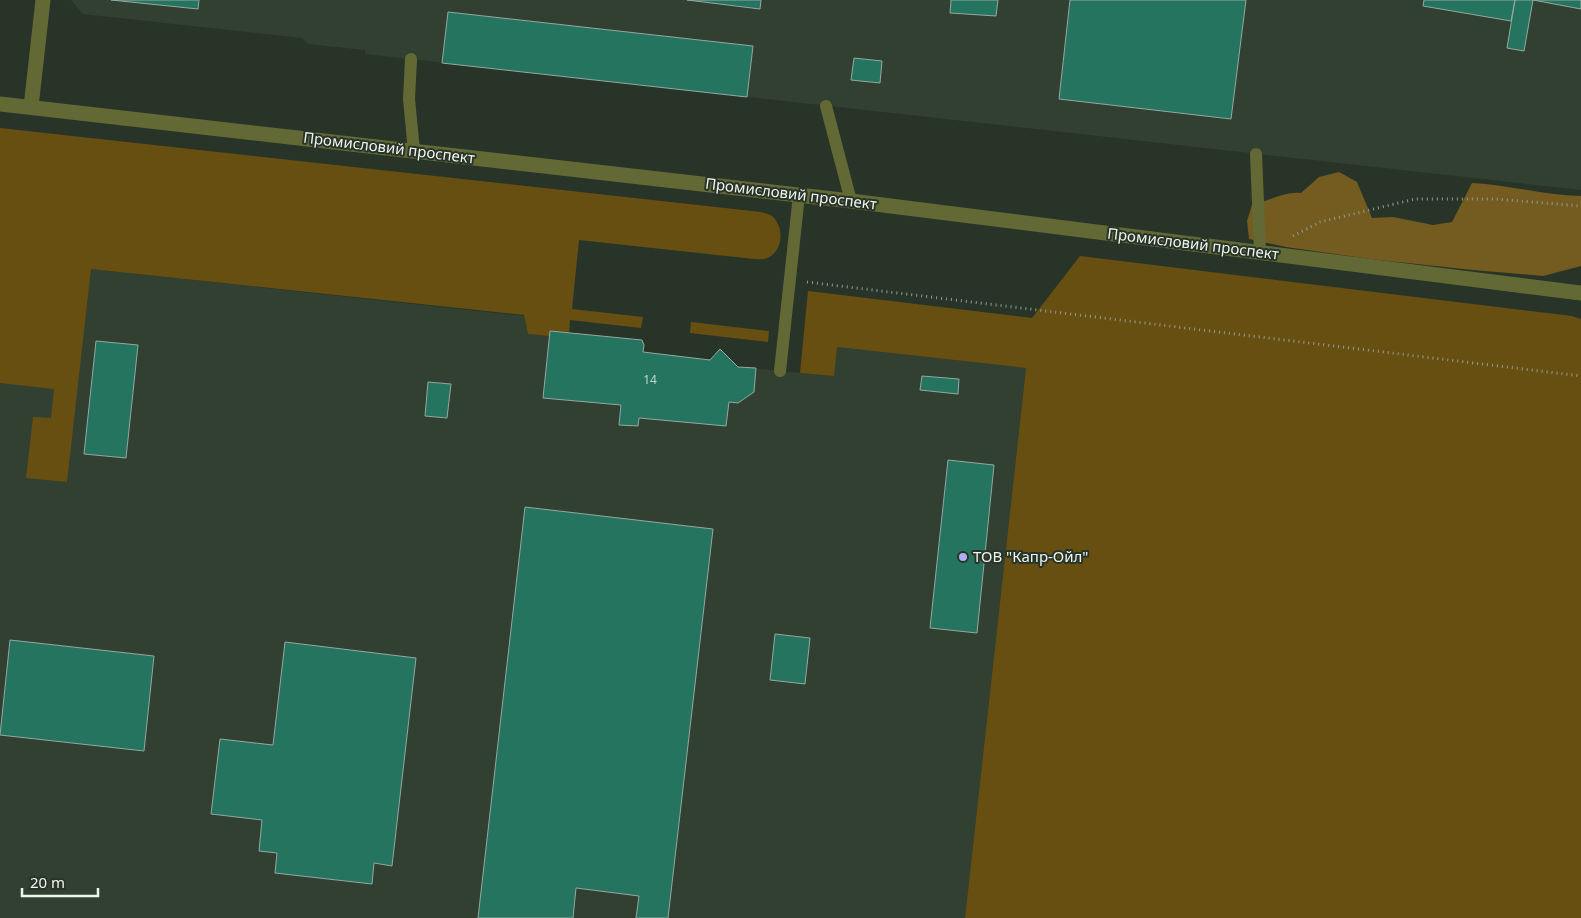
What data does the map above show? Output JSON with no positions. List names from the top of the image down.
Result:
{
  "streets": {
    "street": ["Промисловий проспект"]
  },
  "places": ["ТОВ \"Капр-Ойл\""],
  "house_numbers": ["14"],
  "scale_bar": "20 m"
}
